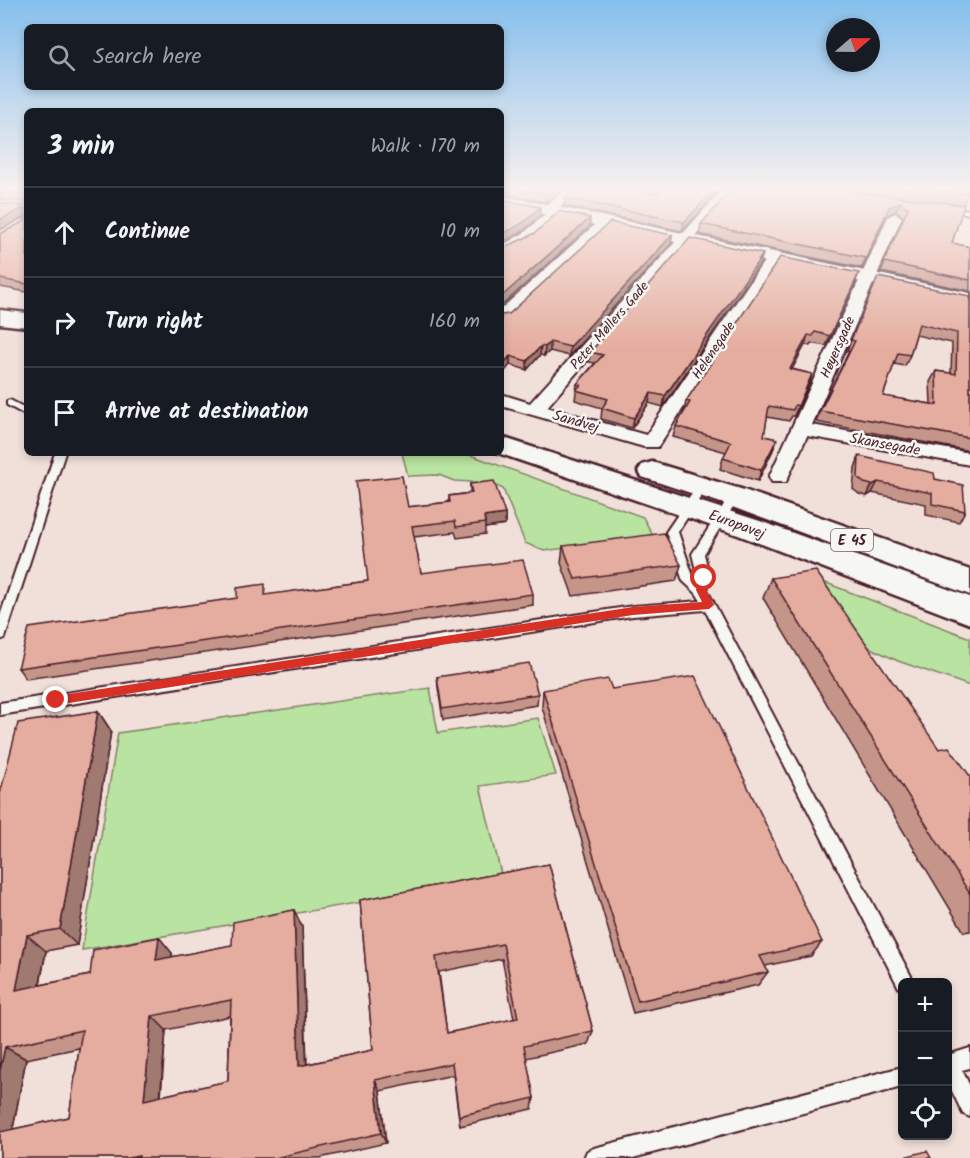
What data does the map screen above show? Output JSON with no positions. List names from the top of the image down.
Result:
{
  "streets": {
    "main road": ["Europavej", "E 45"],
    "street": [
      "Peter Møllers Gade",
      "Høyersgade",
      "Helenegade",
      "Sandvej",
      "Skansegade"
    ]
  },
  "crossings": [
    ["Peter Møllers Gade", "Sandvej"],
    ["Høyersgade", "Skansegade"],
    ["Helenegade", "Sandvej"]
  ],
  "north": "right",
  "page": {
    "search": "Search here",
    "heading": ["3 min", "Walk · 170 m"],
    "list": [
      ["Continue", "10 m"],
      ["Turn right", "160 m"],
      "Arrive at destination"
    ],
    "map_buttons": ["+", "−"]
  }
}
